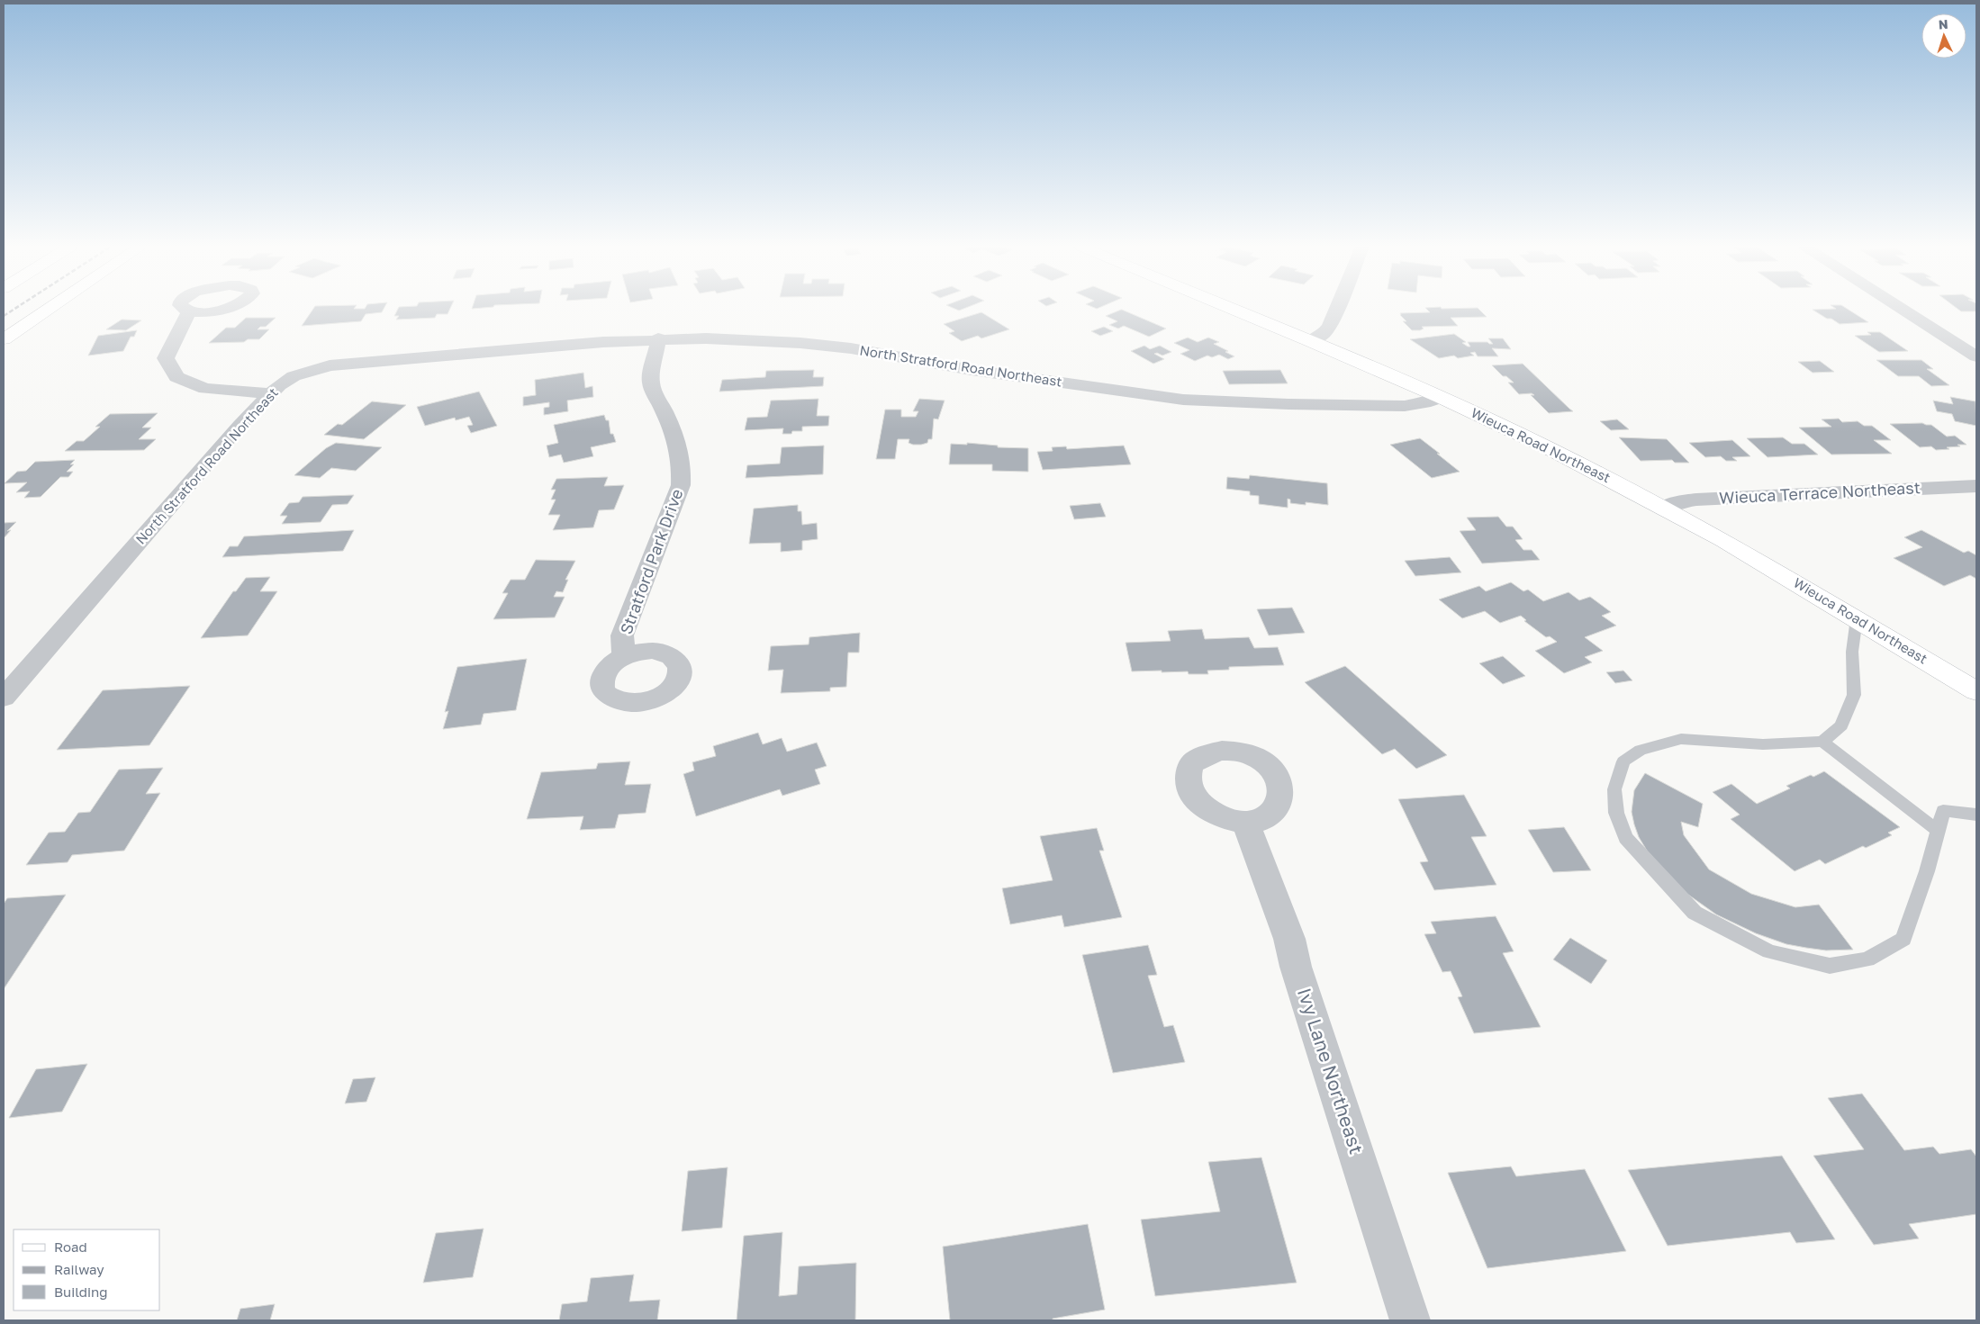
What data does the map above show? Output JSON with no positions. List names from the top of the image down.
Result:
{
  "streets": {
    "main road": ["Wieuca Road Northeast"],
    "street": [
      "North Stratford Road Northeast",
      "Wieuca Terrace Northeast",
      "Stratford Park Drive",
      "Ivy Lane Northeast"
    ]
  },
  "crossings": [
    ["North Stratford Road Northeast", "Wieuca Road Northeast"],
    ["North Stratford Road Northeast", "Stratford Park Drive"],
    ["Wieuca Road Northeast", "Wieuca Terrace Northeast"]
  ],
  "legend": ["Road", "Railway", "Building"],
  "north": "top"
}
